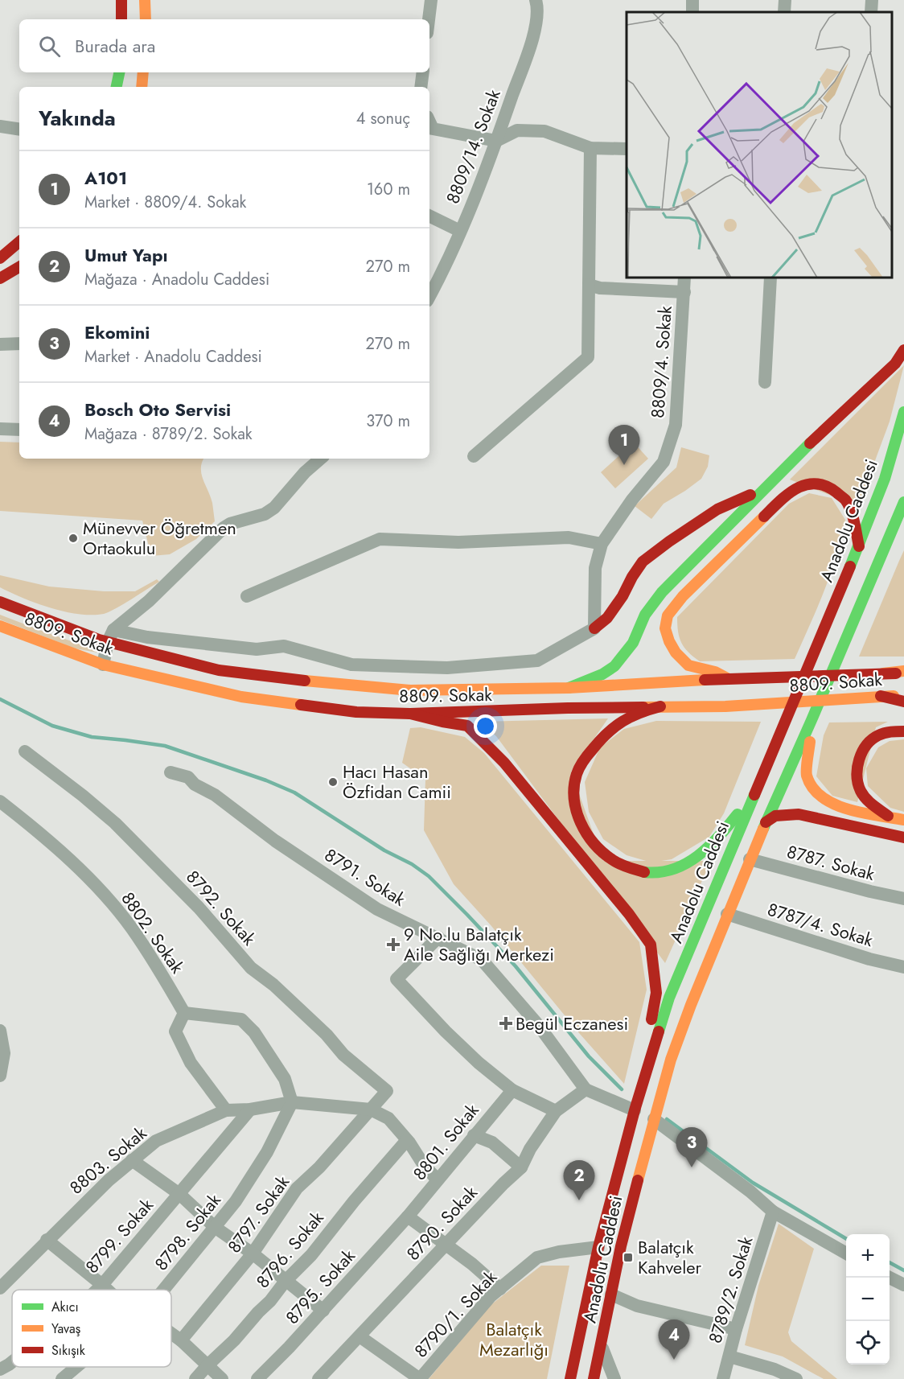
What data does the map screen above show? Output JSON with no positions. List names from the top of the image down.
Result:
{
  "streets": {
    "main road": ["Anadolu Caddesi", "8809. Sokak"],
    "street": [
      "8809/14. Sokak",
      "8809/4. Sokak",
      "8787. Sokak",
      "8791. Sokak",
      "8792. Sokak",
      "8787/4. Sokak",
      "8802. Sokak",
      "8801. Sokak",
      "8803. Sokak",
      "8797. Sokak",
      "8790. Sokak",
      "8798. Sokak",
      "8799. Sokak",
      "8796. Sokak",
      "8795. Sokak",
      "8789/2. Sokak",
      "8790/1. Sokak"
    ]
  },
  "crossings": [
    ["Anadolu Caddesi", "8787. Sokak"],
    ["Anadolu Caddesi", "8787/4. Sokak"],
    ["Anadolu Caddesi", "8790/1. Sokak"],
    ["8791. Sokak", "8790. Sokak"],
    ["8792. Sokak", "8797. Sokak"],
    ["8801. Sokak", "8795. Sokak"],
    ["8803. Sokak", "8797. Sokak"],
    ["8803. Sokak", "8798. Sokak"],
    ["8803. Sokak", "8799. Sokak"]
  ],
  "parks": ["Balatçık Mezarlığı"],
  "places": {
    "other": ["Münevver Öğretmen Ortaokulu", "Hacı Hasan Özfidan Camii"],
    "health": ["9 No.lu Balatçık Aile Sağlığı Merkezi", "Begül Eczanesi"],
    "transit": ["Balatçık Kahveler"]
  },
  "legend": ["Akıcı", "Yavaş", "Sıkışık"],
  "page": {
    "search": "Burada ara",
    "heading": ["Yakında", "4 sonuç"],
    "list": [
      {
        "mark": "1",
        "name": "A101",
        "note": "Market · 8809/4. Sokak",
        "value": "160 m"
      },
      {
        "mark": "2",
        "name": "Umut Yapı",
        "note": "Mağaza · Anadolu Caddesi",
        "value": "270 m"
      },
      {
        "mark": "3",
        "name": "Ekomini",
        "note": "Market · Anadolu Caddesi",
        "value": "270 m"
      },
      {
        "mark": "4",
        "name": "Bosch Oto Servisi",
        "note": "Mağaza · 8789/2. Sokak",
        "value": "370 m"
      }
    ],
    "pins": [
      "1",
      "3",
      "2",
      "4"
    ],
    "map_buttons": ["+", "−"]
  }
}
